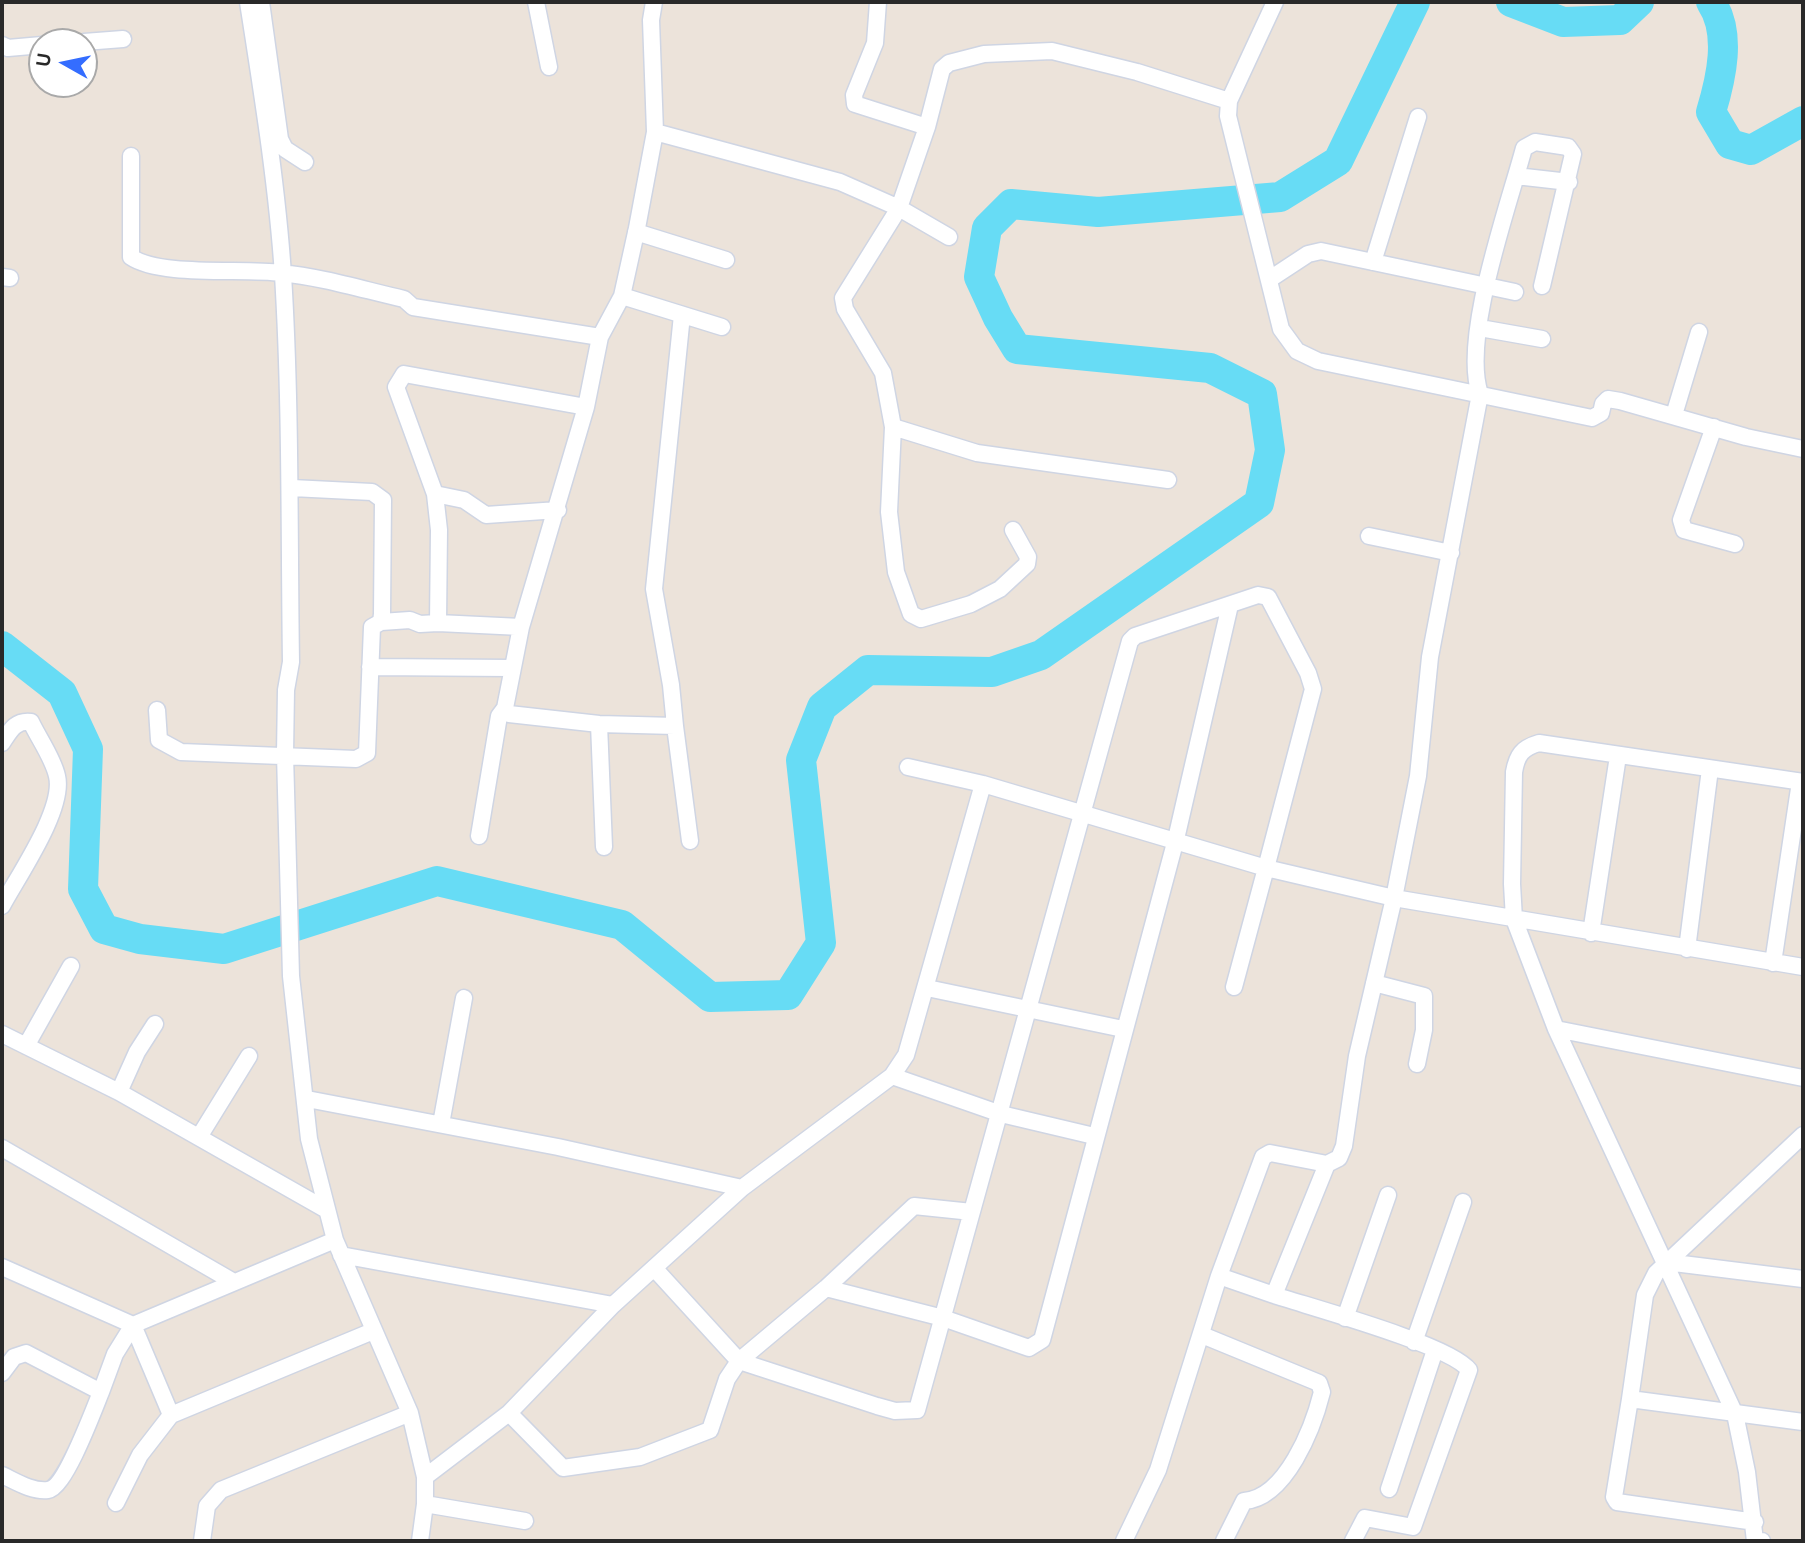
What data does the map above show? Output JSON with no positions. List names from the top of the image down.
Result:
{
  "north": "left"
}
